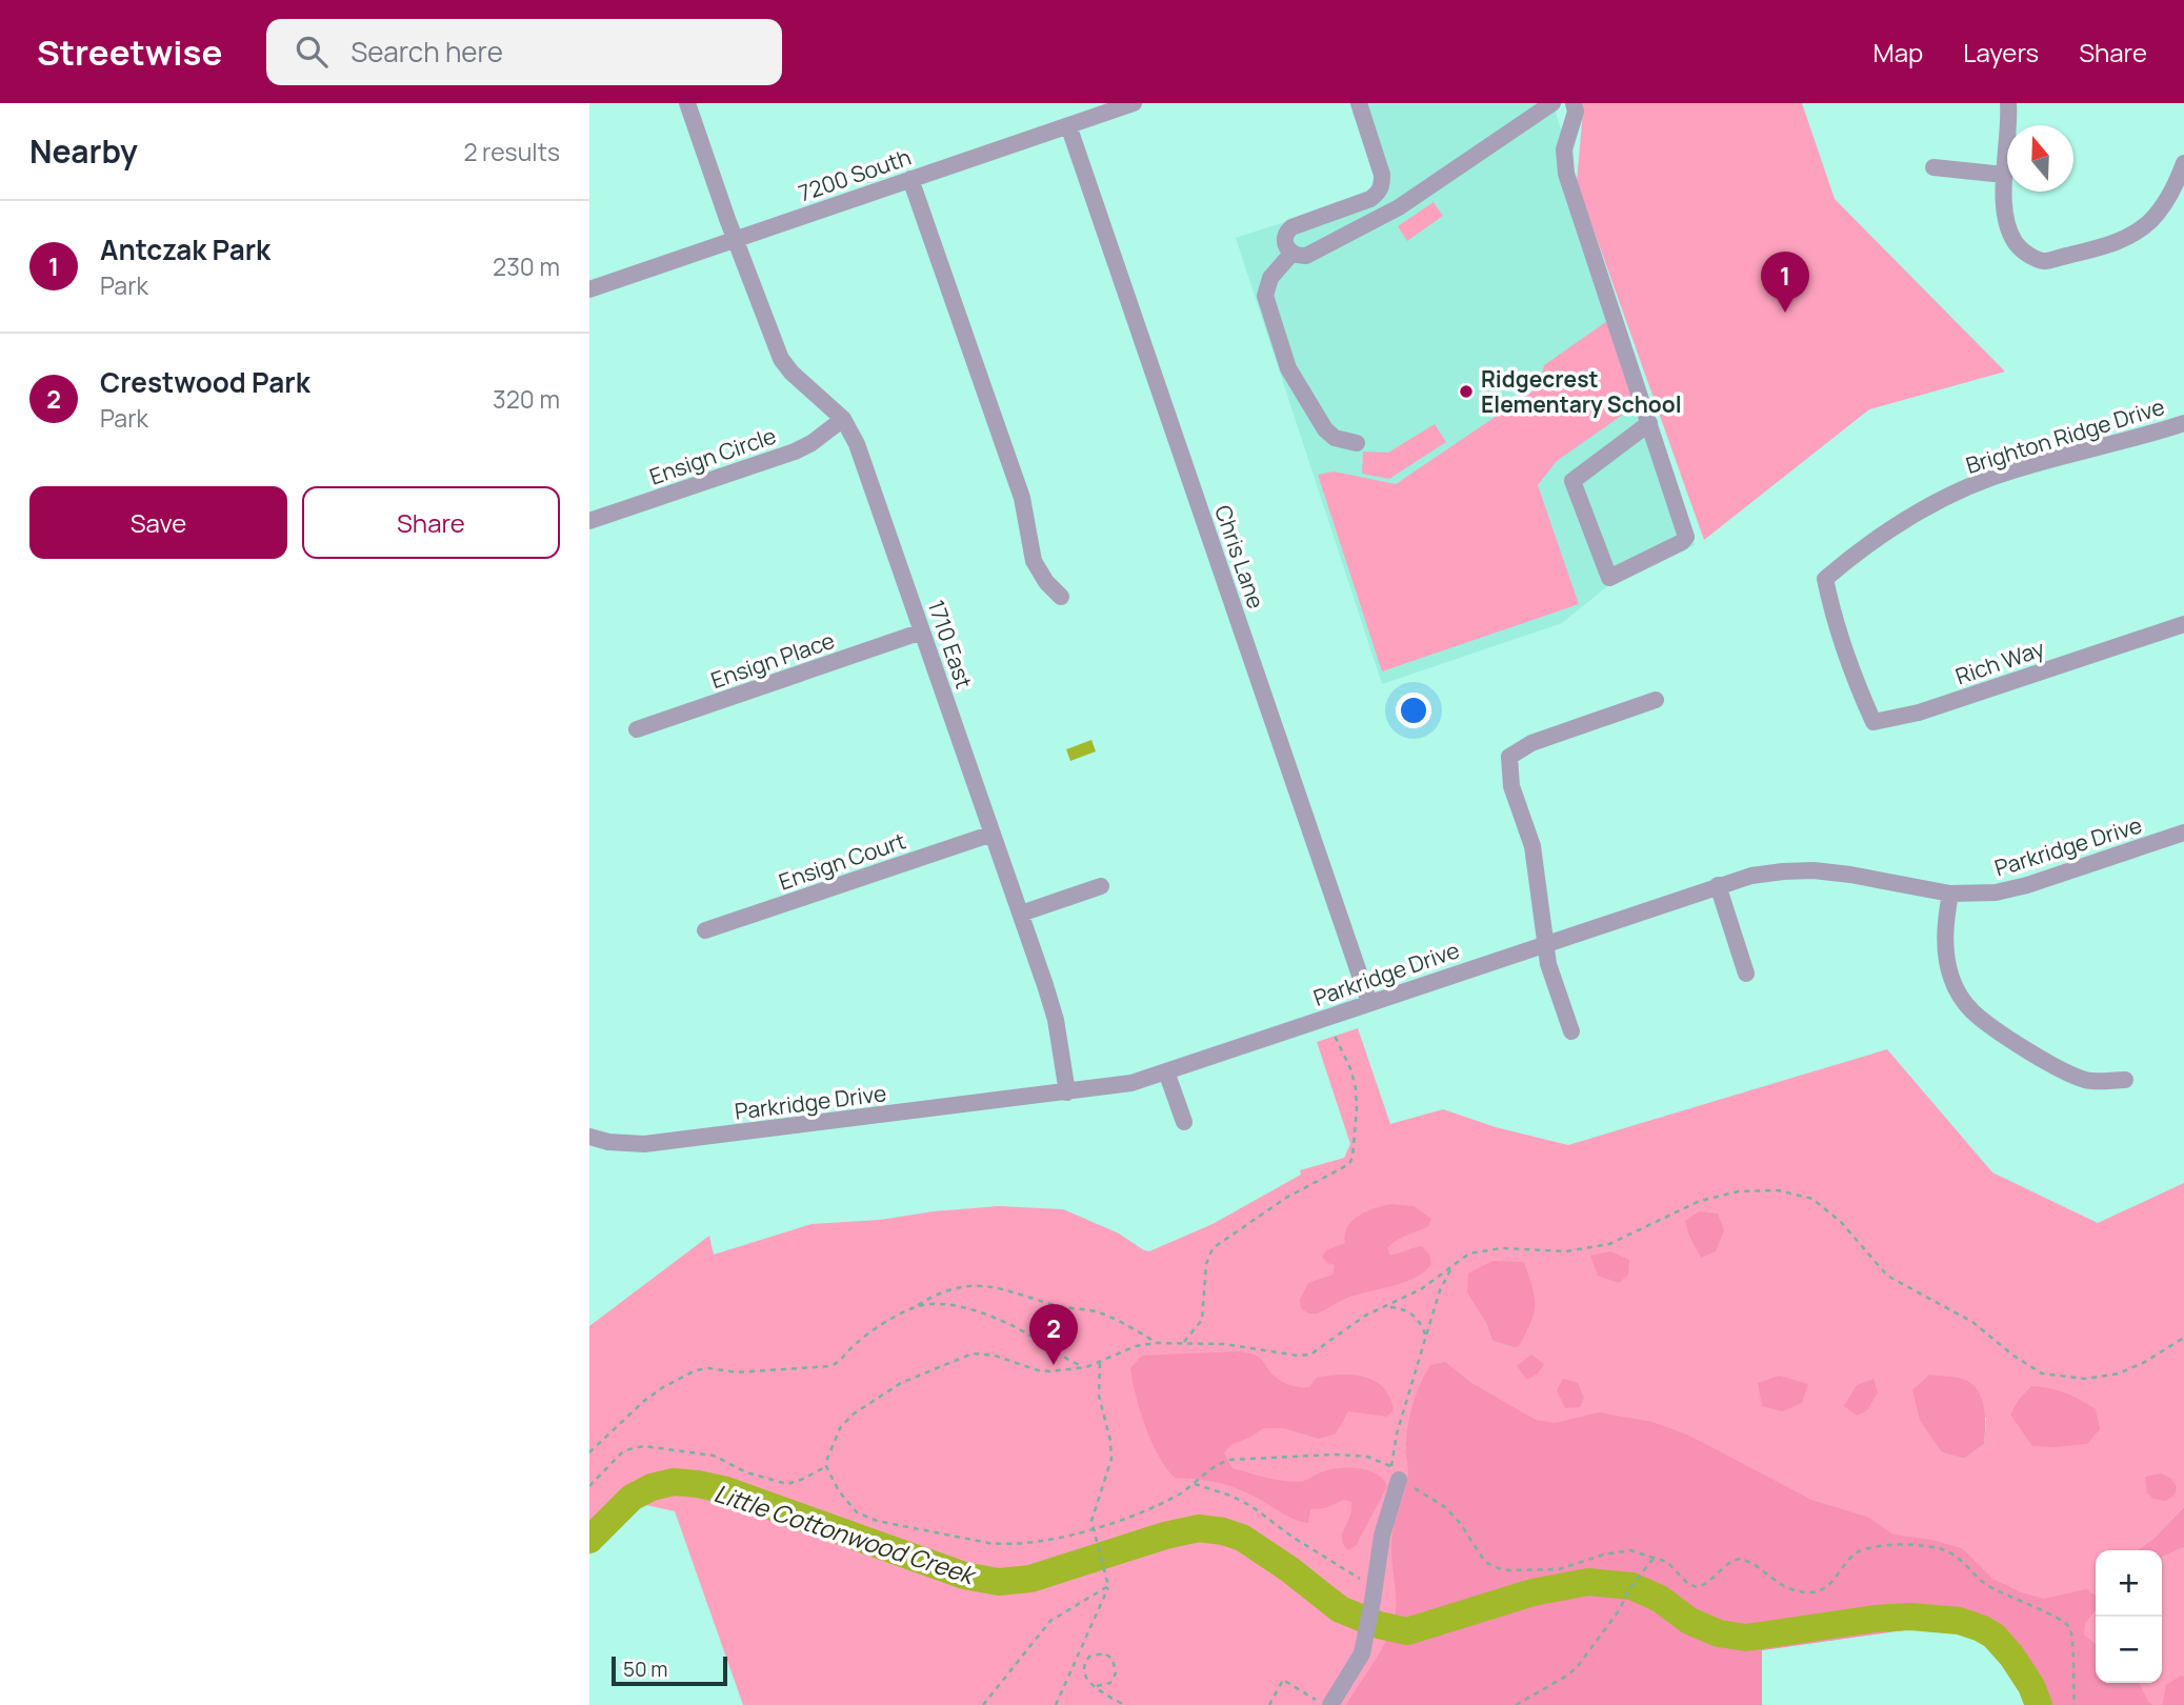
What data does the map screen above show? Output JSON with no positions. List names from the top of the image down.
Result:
{
  "streets": {
    "street": [
      "7200 South",
      "Brighton Ridge Drive",
      "Ensign Circle",
      "Chris Lane",
      "1710 East",
      "Ensign Place",
      "Rich Way",
      "Parkridge Drive",
      "Ensign Court"
    ]
  },
  "crossings": [
    ["7200 South", "Chris Lane"],
    ["7200 South", "1710 East"],
    ["Brighton Ridge Drive", "Rich Way"],
    ["Ensign Circle", "1710 East"],
    ["Chris Lane", "Parkridge Drive"],
    ["1710 East", "Ensign Place"],
    ["1710 East", "Parkridge Drive"],
    ["1710 East", "Ensign Court"]
  ],
  "water": ["Little Cottonwood Creek"],
  "places": ["Ridgecrest Elementary School"],
  "scale_bar": "50 m",
  "north": "top",
  "page": {
    "header": "Streetwise",
    "search": "Search here",
    "nav": ["Map", "Layers", "Share"],
    "heading": ["Nearby", "2 results"],
    "list": [
      {
        "mark": "1",
        "name": "Antczak Park",
        "note": "Park",
        "value": "230 m"
      },
      {
        "mark": "2",
        "name": "Crestwood Park",
        "note": "Park",
        "value": "320 m"
      }
    ],
    "pins": ["1", "2"],
    "buttons": ["Save", "Share"],
    "map_buttons": ["+", "−"],
    "scale": "50 m"
  }
}
